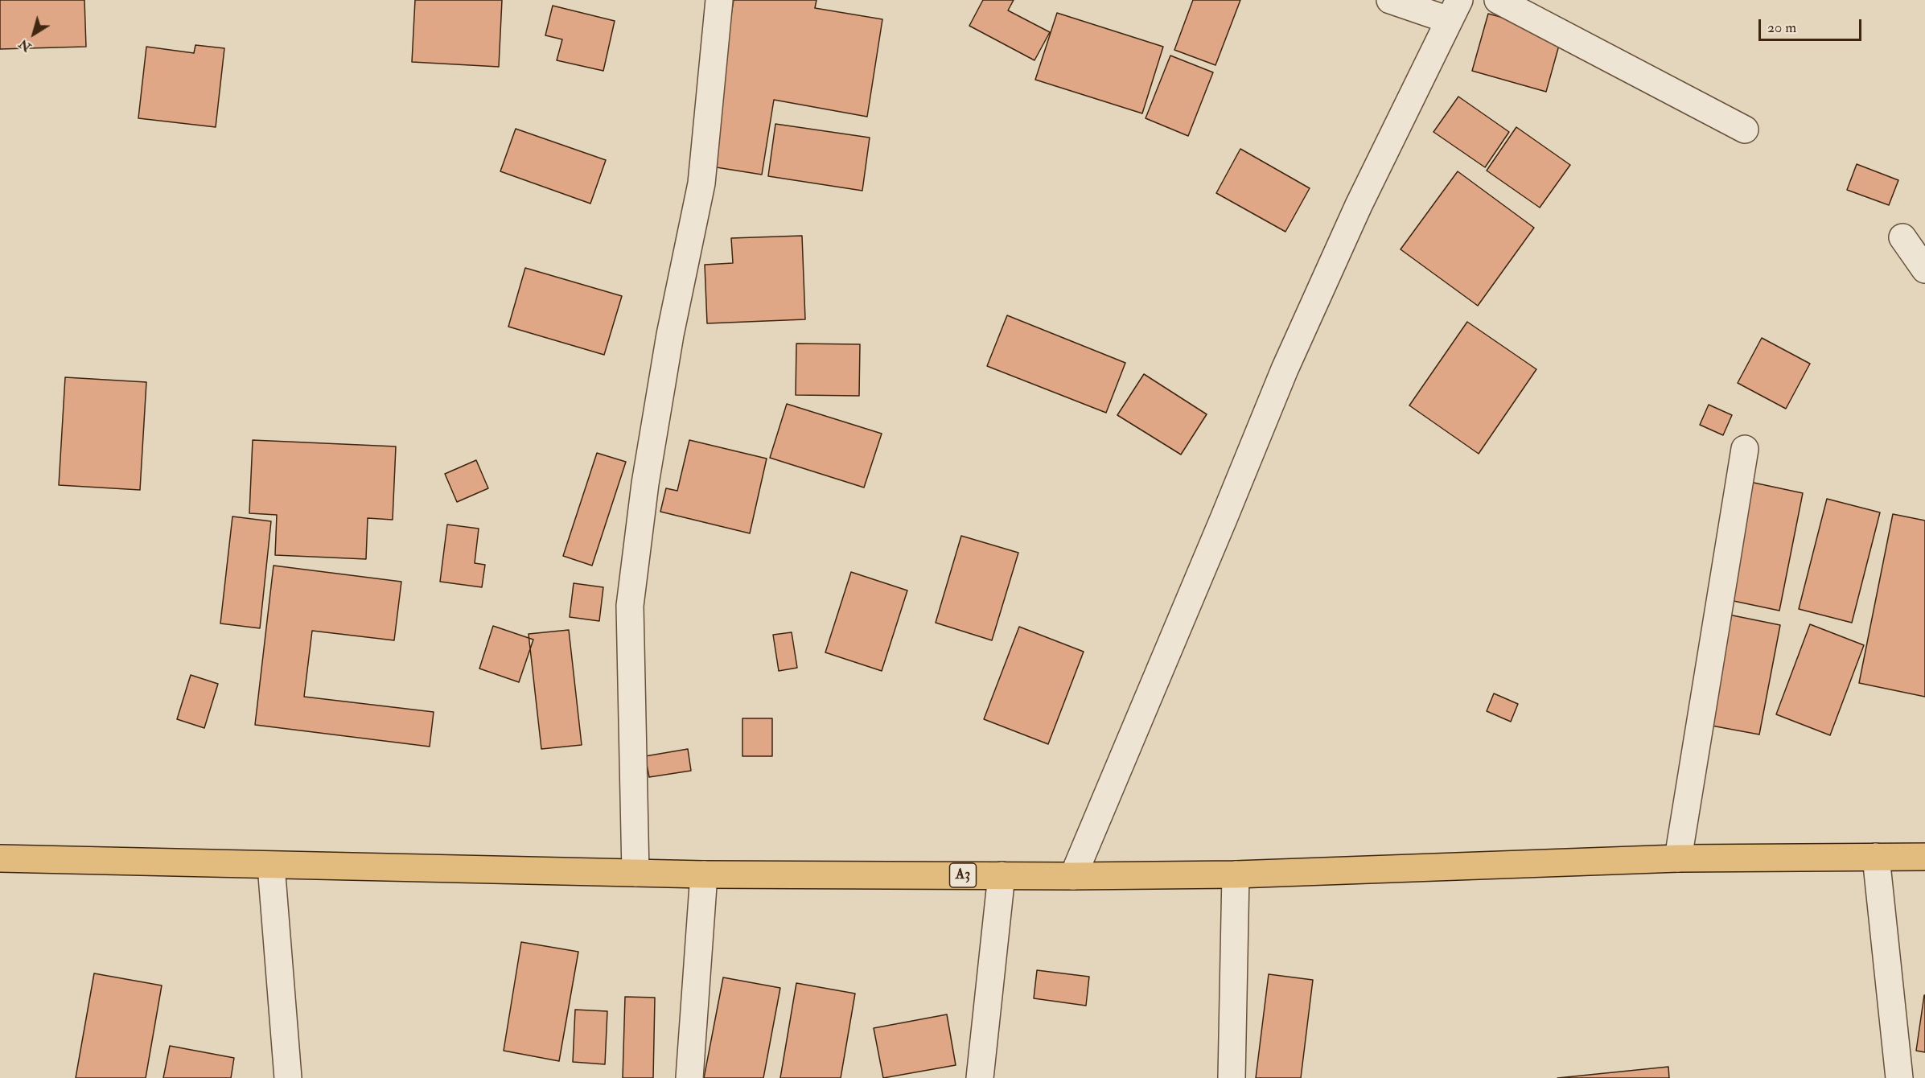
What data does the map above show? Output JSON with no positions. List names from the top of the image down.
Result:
{
  "streets": {
    "highway": ["A3"]
  },
  "scale_bar": "20 m",
  "north": "bottom left"
}
